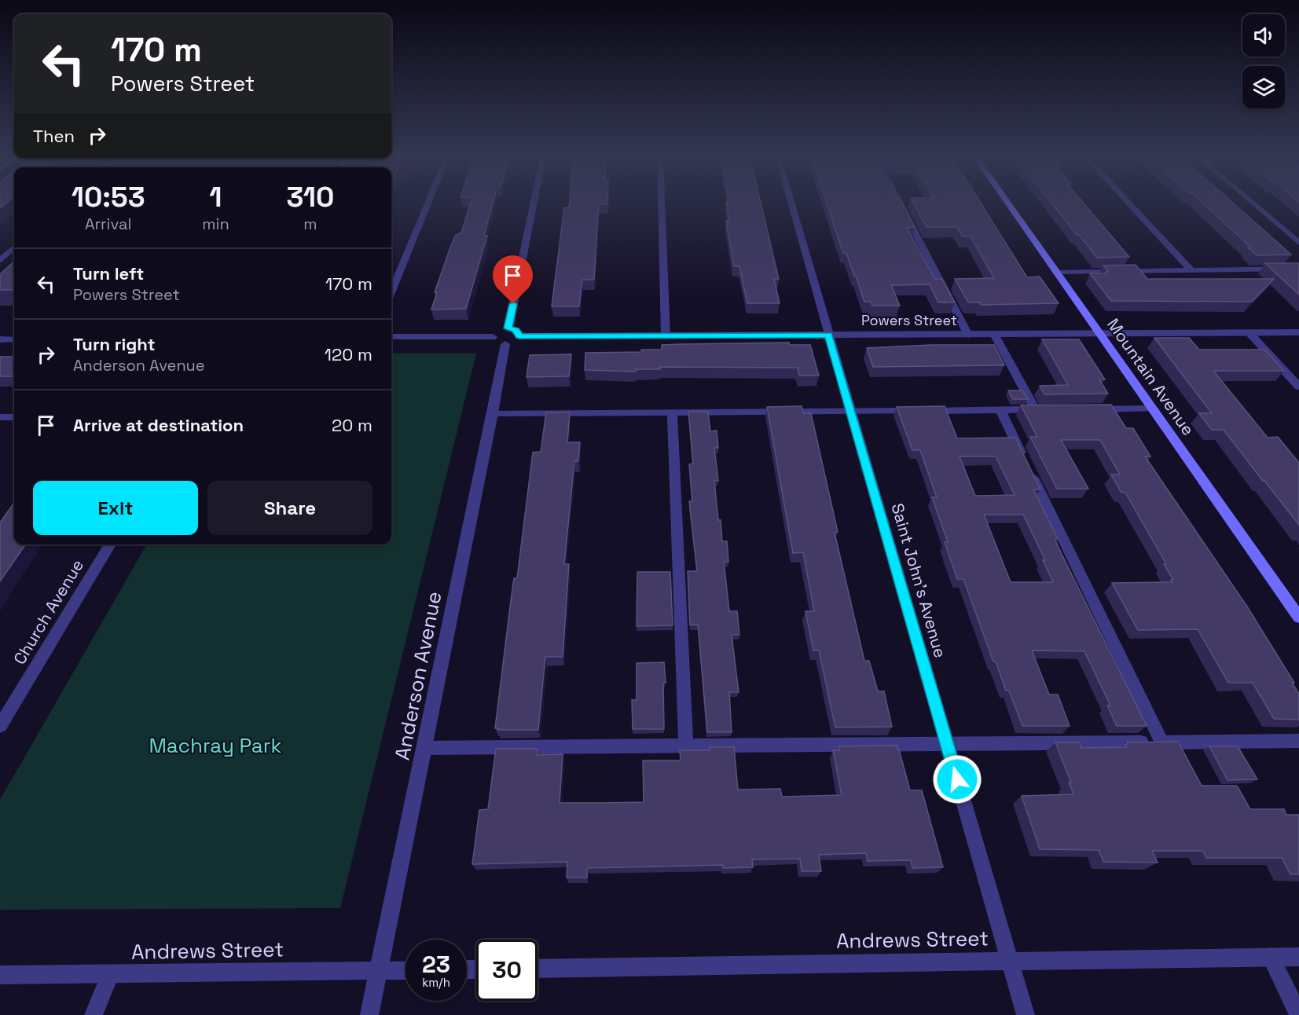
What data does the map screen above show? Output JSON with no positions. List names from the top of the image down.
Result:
{
  "streets": {
    "main road": ["Mountain Avenue"],
    "street": [
      "Powers Street",
      "Saint John's Avenue",
      "Church Avenue",
      "Anderson Avenue",
      "Andrews Street"
    ]
  },
  "crossings": [
    ["Powers Street", "Mountain Avenue"],
    ["Powers Street", "Saint John's Avenue"],
    ["Saint John's Avenue", "Andrews Street"],
    ["Anderson Avenue", "Andrews Street"]
  ],
  "parks": ["Machray Park"],
  "page": {
    "turn": ["170 m", "Powers Street"],
    "then": "Then",
    "eta": [
      "10:53",
      "Arrival",
      "1",
      "min",
      "310",
      "m"
    ],
    "list": [
      {
        "name": "Turn left",
        "note": "Powers Street",
        "value": "170 m"
      },
      {
        "name": "Turn right",
        "note": "Anderson Avenue",
        "value": "120 m"
      },
      {
        "name": "Arrive at destination",
        "value": "20 m"
      }
    ],
    "buttons": ["Exit", "Share"],
    "speed": "23 km/h",
    "limit": "30"
  }
}
